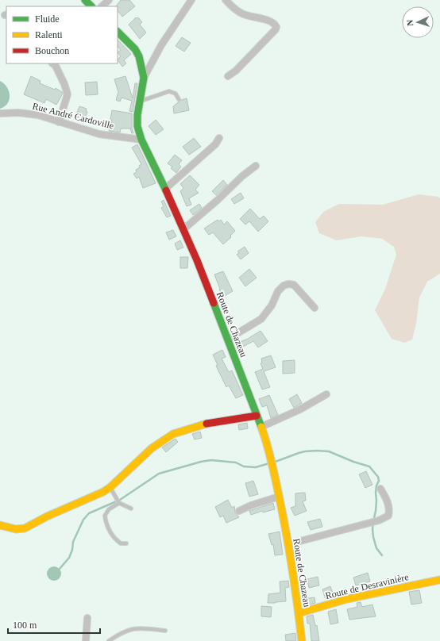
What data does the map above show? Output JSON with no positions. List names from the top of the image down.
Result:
{
  "streets": {
    "main road": ["Route de Chazeau", "Route de Desravinière"],
    "street": ["Rue André Cardoville"]
  },
  "crossings": [
    ["Rue André Cardoville", "Route de Chazeau"],
    ["Route de Chazeau", "Route de Desravinière"]
  ],
  "legend": ["Fluide", "Ralenti", "Bouchon"],
  "scale_bar": "100 m",
  "north": "left"
}
